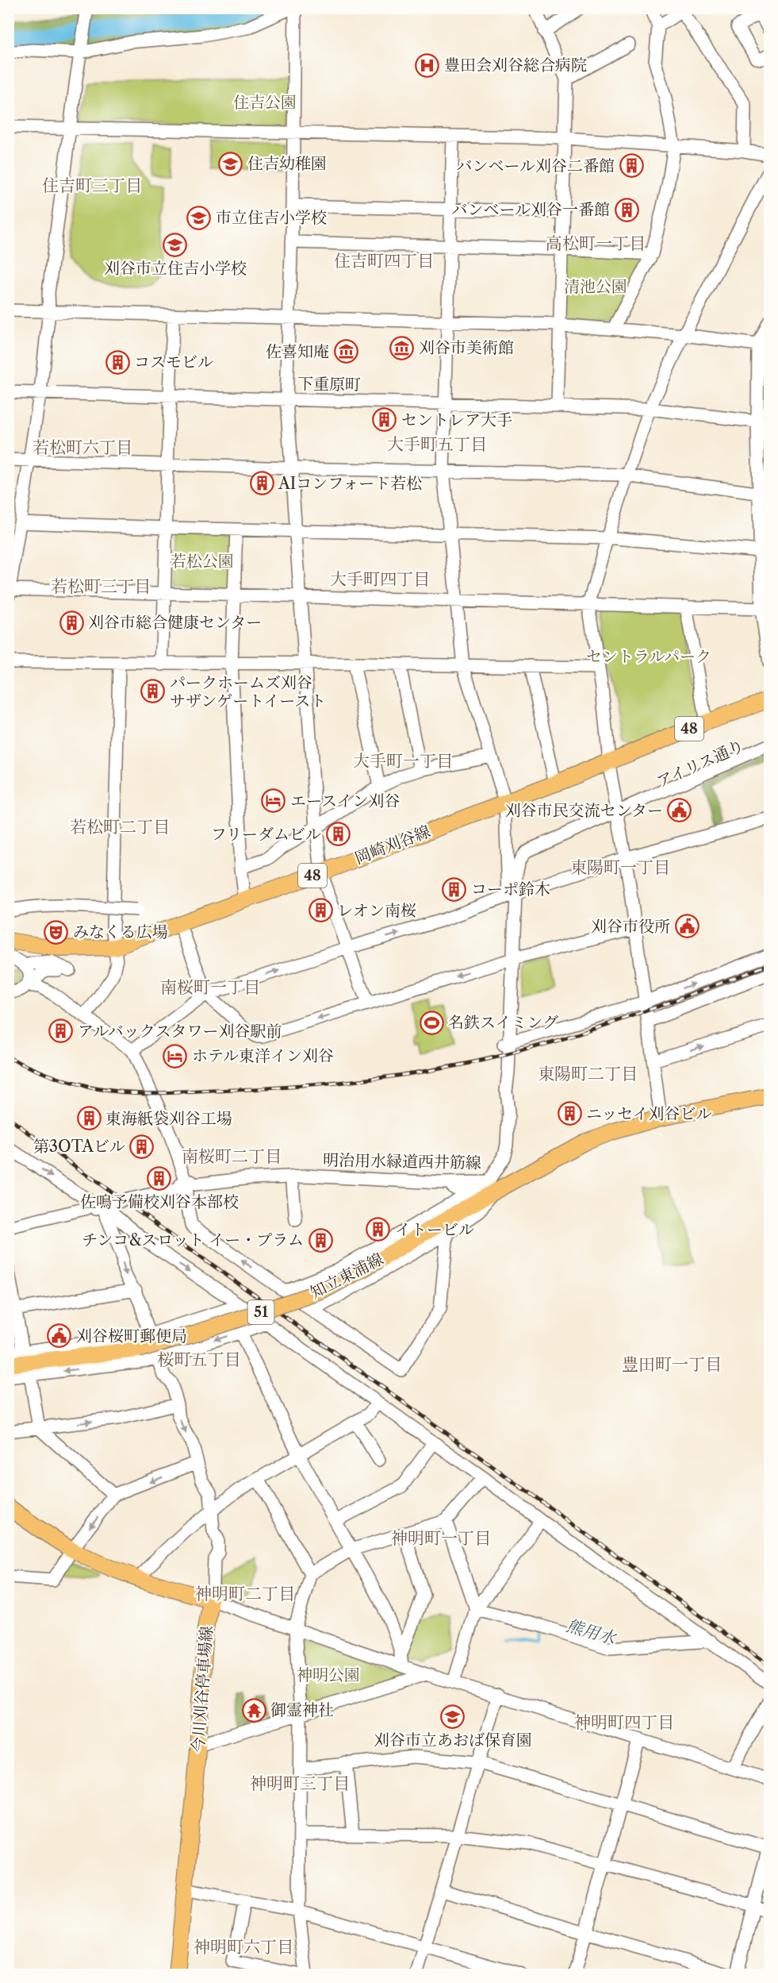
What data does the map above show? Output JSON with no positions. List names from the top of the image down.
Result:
{
  "streets": {
    "main road": [
      "48",
      "岡崎刈谷線",
      "知立東浦線",
      "51",
      "今川刈谷停車場線"
    ],
    "street": ["下重原町", "アイリス通り", "明治用水緑道西井筋線"]
  },
  "districts": [
    "住吉町三丁目",
    "高松町一丁目",
    "住吉町四丁目",
    "大手町五丁目",
    "若松町六丁目",
    "大手町四丁目",
    "若松町三丁目",
    "大手町一丁目",
    "若松町二丁目",
    "東陽町一丁目",
    "南桜町一丁目",
    "東陽町二丁目",
    "南桜町二丁目",
    "桜町五丁目",
    "豊田町一丁目",
    "神明町一丁目",
    "神明町二丁目",
    "神明町四丁目",
    "神明町三丁目",
    "神明町六丁目"
  ],
  "water": ["熊用水"],
  "parks": [
    "住吉公園",
    "清池公園",
    "若松公園",
    "セントラルパーク",
    "神明公園"
  ],
  "places": {
    "hospital": ["豊田会刈谷総合病院"],
    "school or university": [
      "住吉幼稚園",
      "市立住吉小学校",
      "刈谷市立住吉小学校",
      "刈谷市立あおば保育園"
    ],
    "building": [
      "バンベール刈谷二番館",
      "バンベール刈谷一番館",
      "コスモビル",
      "セントレア大手",
      "AIコンフォート若松",
      "刈谷市総合健康センター",
      "パークホームズ刈谷 サザンゲートイースト",
      "フリーダムビル",
      "コーポ鈴木",
      "レオン南桜",
      "アルバックスタワー刈谷駅前",
      "ニッセイ刈谷ビル",
      "東海紙袋刈谷工場",
      "第3OTAビル",
      "佐鳴予備校刈谷本部校",
      "イトービル",
      "チンコ&スロット イー・プラム"
    ],
    "museum": ["刈谷市美術館", "佐喜知庵"],
    "hotel": ["エースイン刈谷", "ホテル東洋イン刈谷"],
    "public building": ["刈谷市民交流センター", "刈谷市役所", "刈谷桜町郵便局"],
    "theatre": ["みなくる広場"],
    "sports": ["名鉄スイミング"],
    "temple": ["御霊神社"]
  }
}
